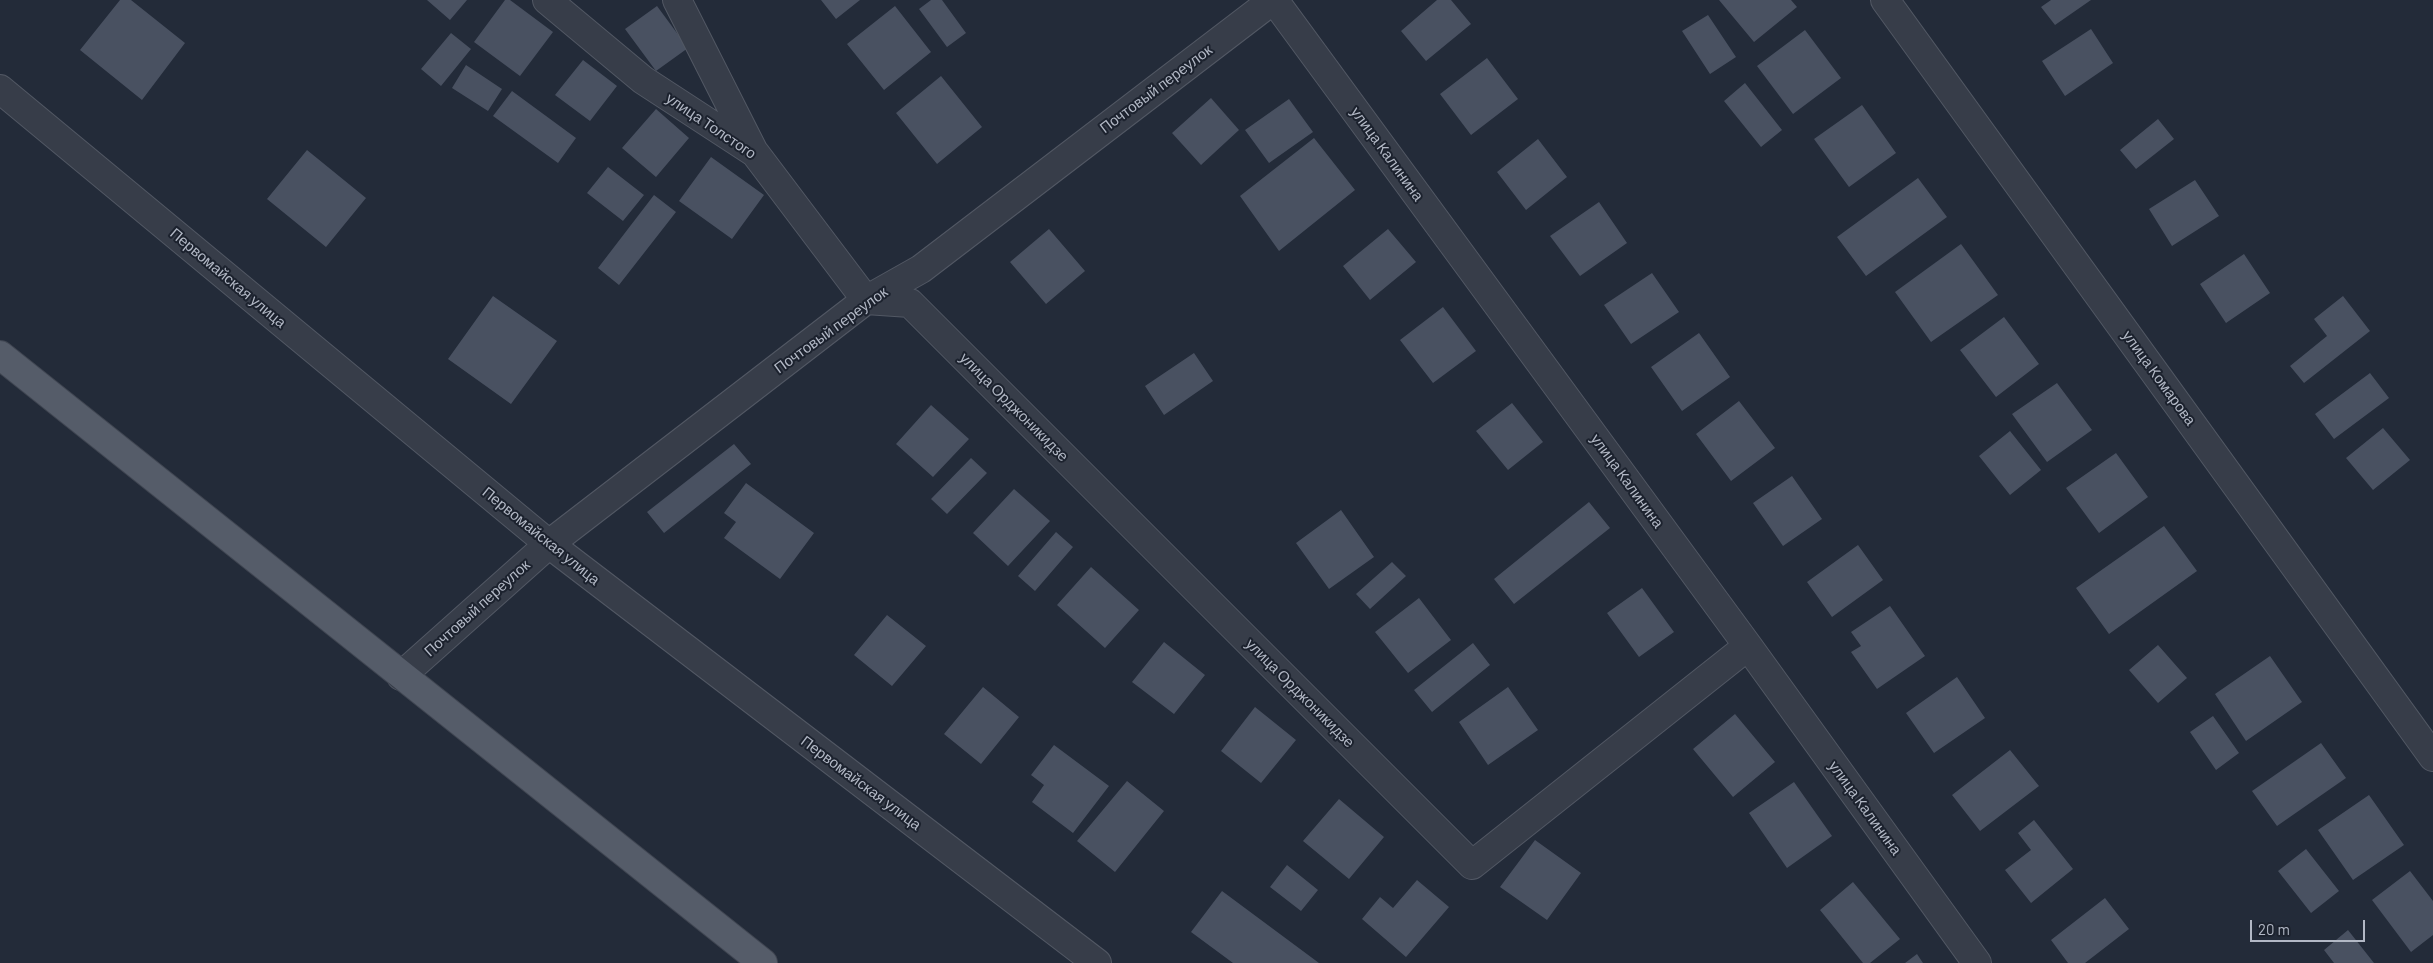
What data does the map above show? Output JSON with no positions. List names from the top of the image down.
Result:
{
  "streets": {
    "street": [
      "Почтовый переулок",
      "улица Толстого",
      "улица Калинина",
      "Первомайская улица",
      "улица Комарова",
      "улица Орджоникидзе"
    ]
  },
  "crossings": [
    ["Почтовый переулок", "улица Толстого"],
    ["Почтовый переулок", "улица Калинина"],
    ["Почтовый переулок", "Первомайская улица"],
    ["Почтовый переулок", "улица Орджоникидзе"],
    ["улица Толстого", "улица Орджоникидзе"],
    ["улица Калинина", "улица Орджоникидзе"]
  ],
  "scale_bar": "20 m"
}
